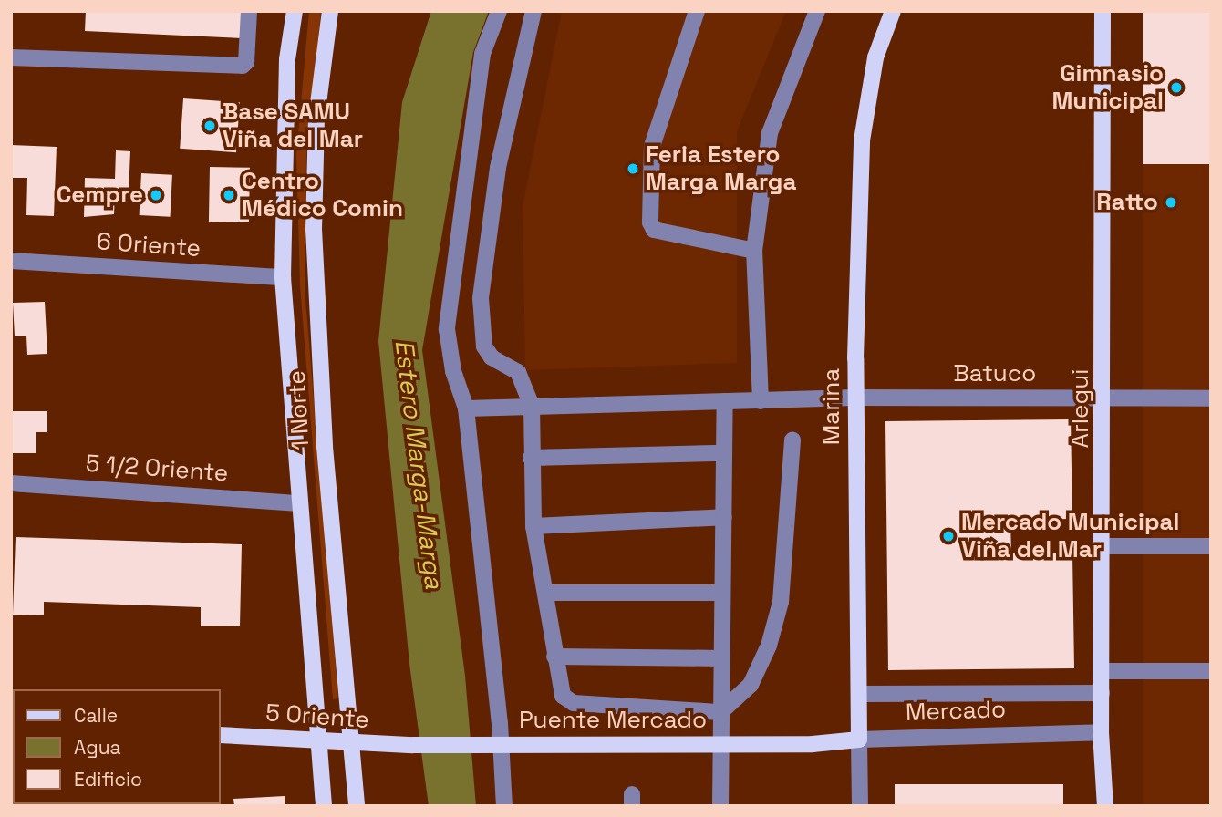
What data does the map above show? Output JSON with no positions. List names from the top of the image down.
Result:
{
  "streets": {
    "main road": [
      "Marina",
      "Arlegui",
      "1 Norte",
      "Mercado",
      "5 Oriente",
      "Puente Mercado"
    ],
    "street": ["6 Oriente", "Batuco", "5 1/2 Oriente"]
  },
  "crossings": [
    ["6 Oriente", "1 Norte"],
    ["Batuco", "Marina"],
    ["Batuco", "Arlegui"],
    ["Marina", "Mercado"],
    ["Arlegui", "Mercado"],
    ["1 Norte", "5 1/2 Oriente"],
    ["1 Norte", "5 Oriente"],
    ["Mercado", "Puente Mercado"],
    ["5 Oriente", "Puente Mercado"]
  ],
  "water": ["Estero Marga-Marga"],
  "places": [
    "Gimnasio Municipal",
    "Base SAMU Viña del Mar",
    "Feria Estero Marga Marga",
    "Cempre",
    "Centro Médico Comin",
    "Ratto",
    "Mercado Municipal Viña del Mar"
  ],
  "legend": ["Calle", "Agua", "Edificio"]
}
